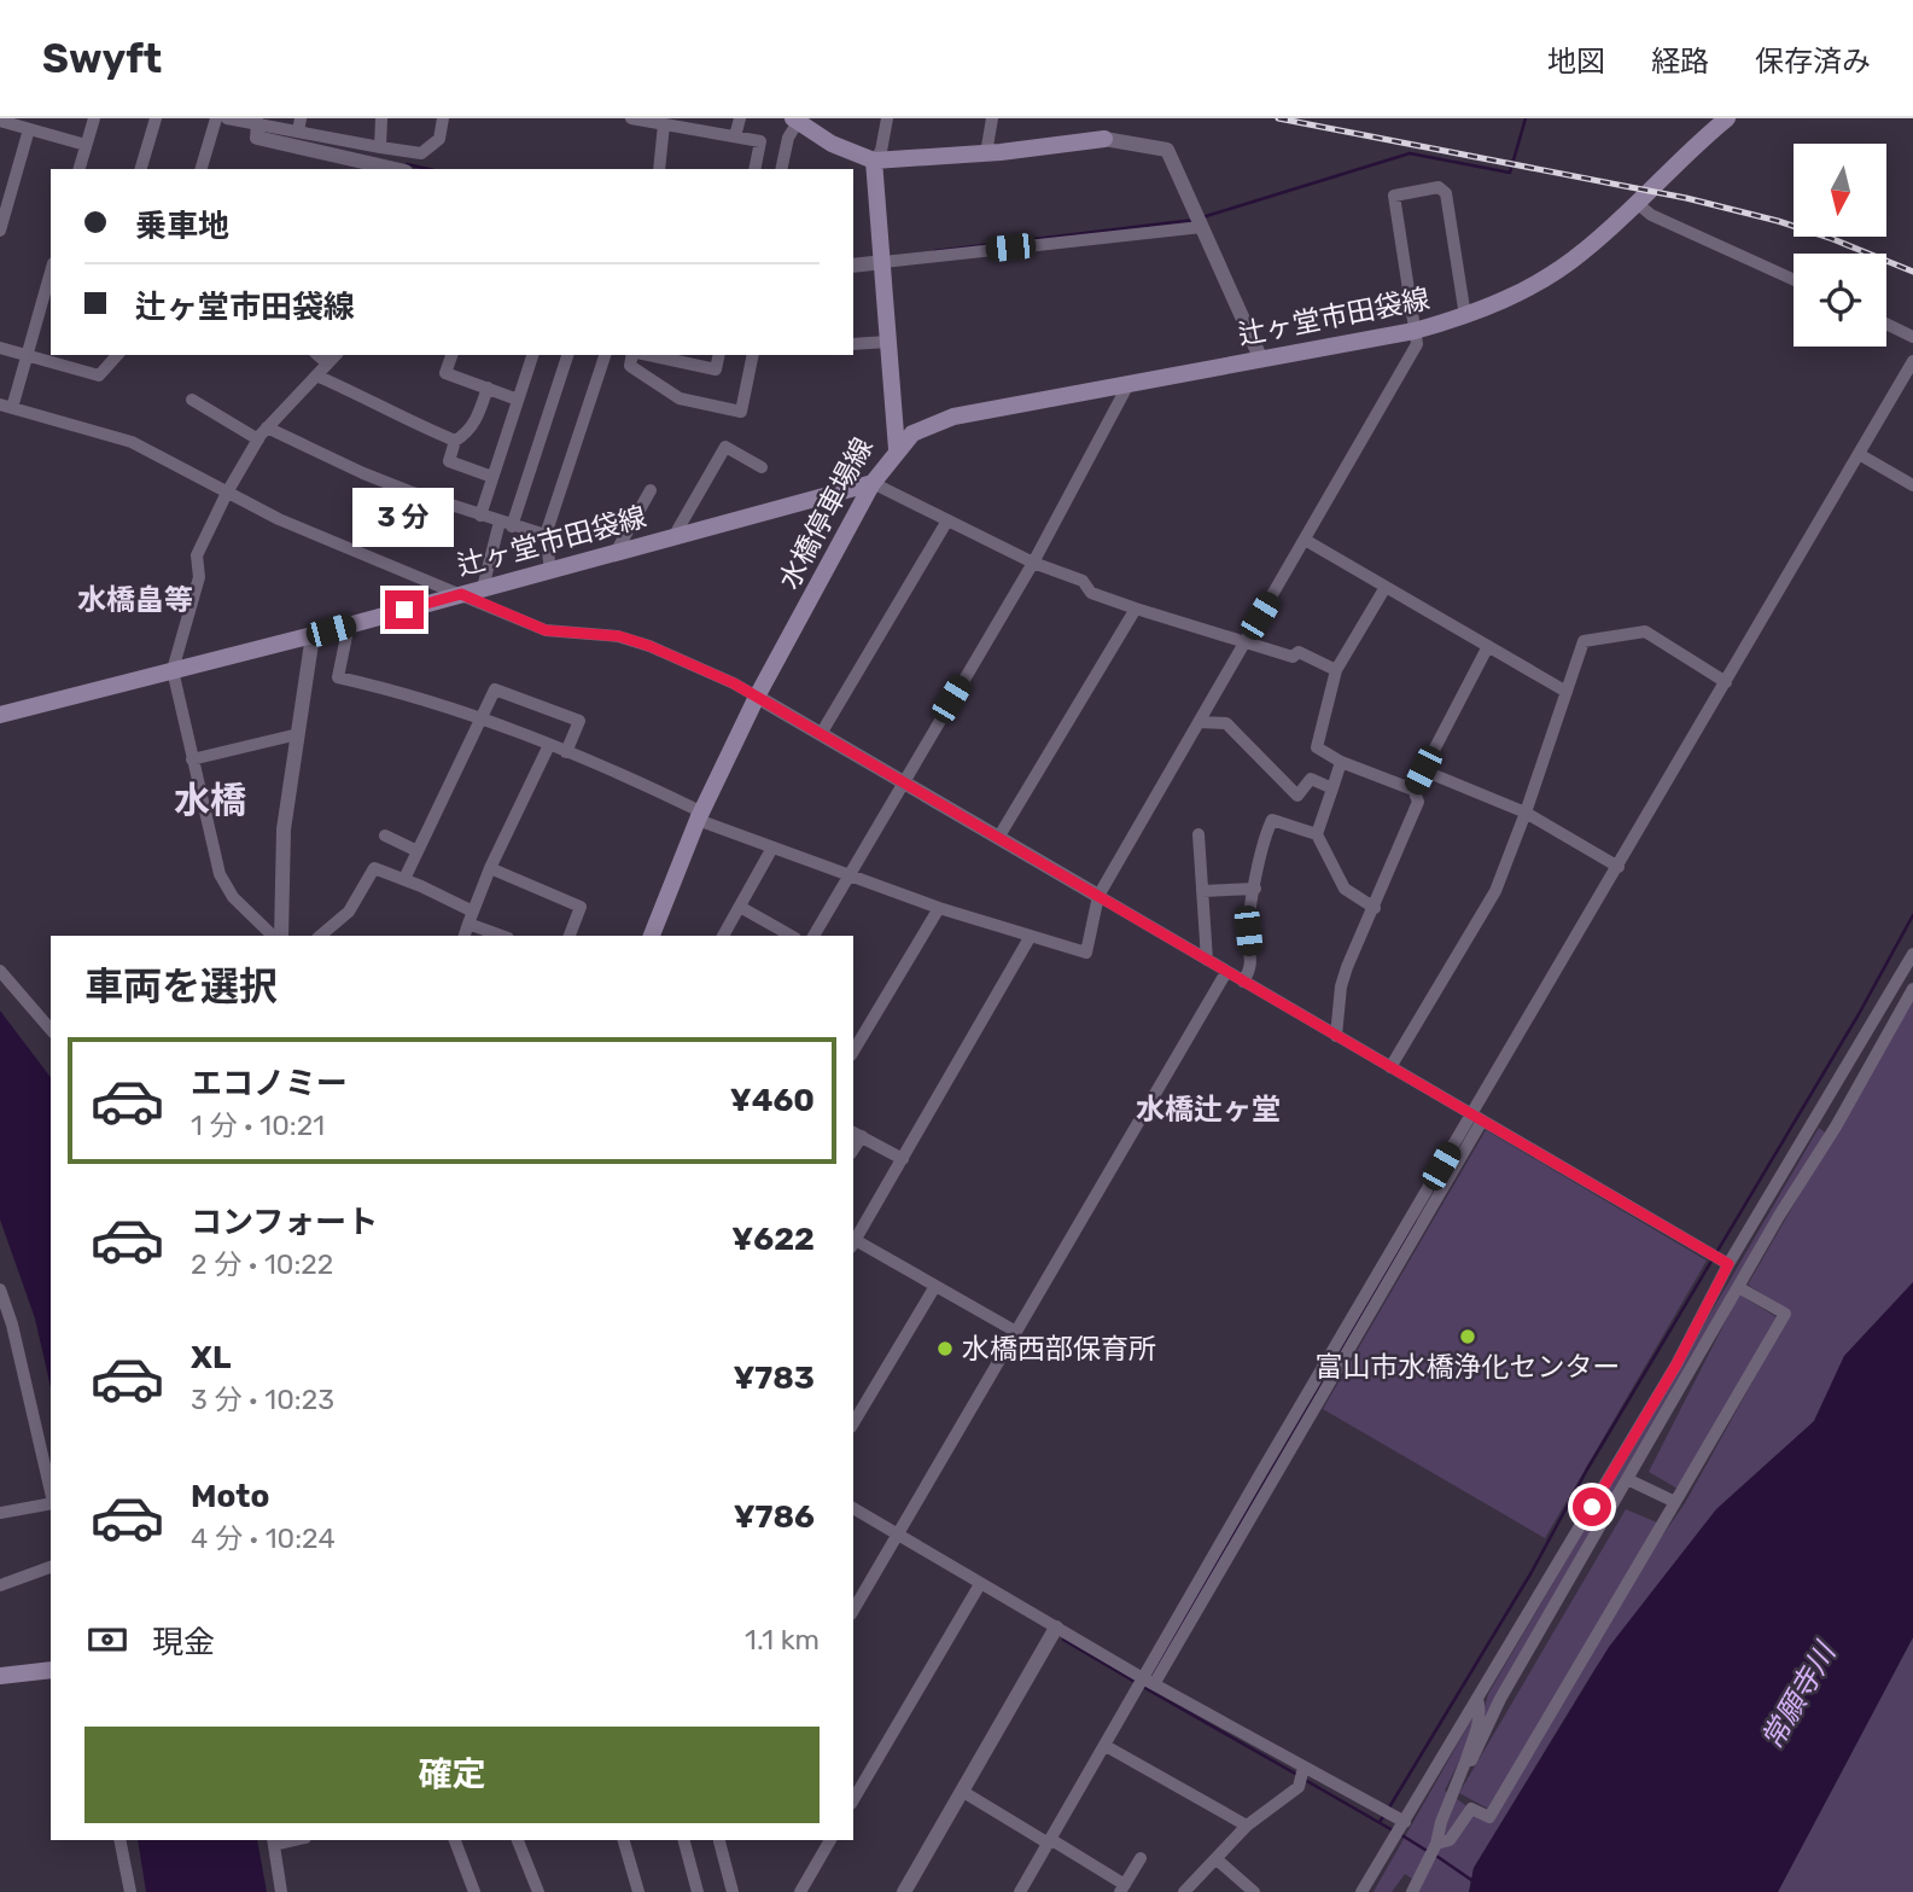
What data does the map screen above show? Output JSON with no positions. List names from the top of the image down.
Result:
{
  "streets": {
    "main road": ["辻ヶ堂市田袋線", "水橋停車場線"]
  },
  "crossings": [
    ["辻ヶ堂市田袋線", "水橋停車場線"]
  ],
  "districts": ["水橋畠等", "水橋", "水橋辻ヶ堂"],
  "water": ["常願寺川"],
  "places": ["富山市水橋浄化センター", "水橋西部保育所"],
  "north": "bottom",
  "page": {
    "header": "Swyft",
    "nav": ["地図", "経路", "保存済み"],
    "banner": ["乗車地", "辻ヶ堂市田袋線"],
    "bubble": "3 分",
    "heading": "車両を選択",
    "list": [
      {
        "name": "エコノミー",
        "note": "1 分 · 10:21",
        "value": "¥460"
      },
      {
        "name": "コンフォート",
        "note": "2 分 · 10:22",
        "value": "¥622"
      },
      {
        "name": "XL",
        "note": "3 分 · 10:23",
        "value": "¥783"
      },
      {
        "name": "Moto",
        "note": "4 分 · 10:24",
        "value": "¥786"
      }
    ],
    "pay": ["現金", "1.1 km"],
    "buttons": "確定"
  }
}
